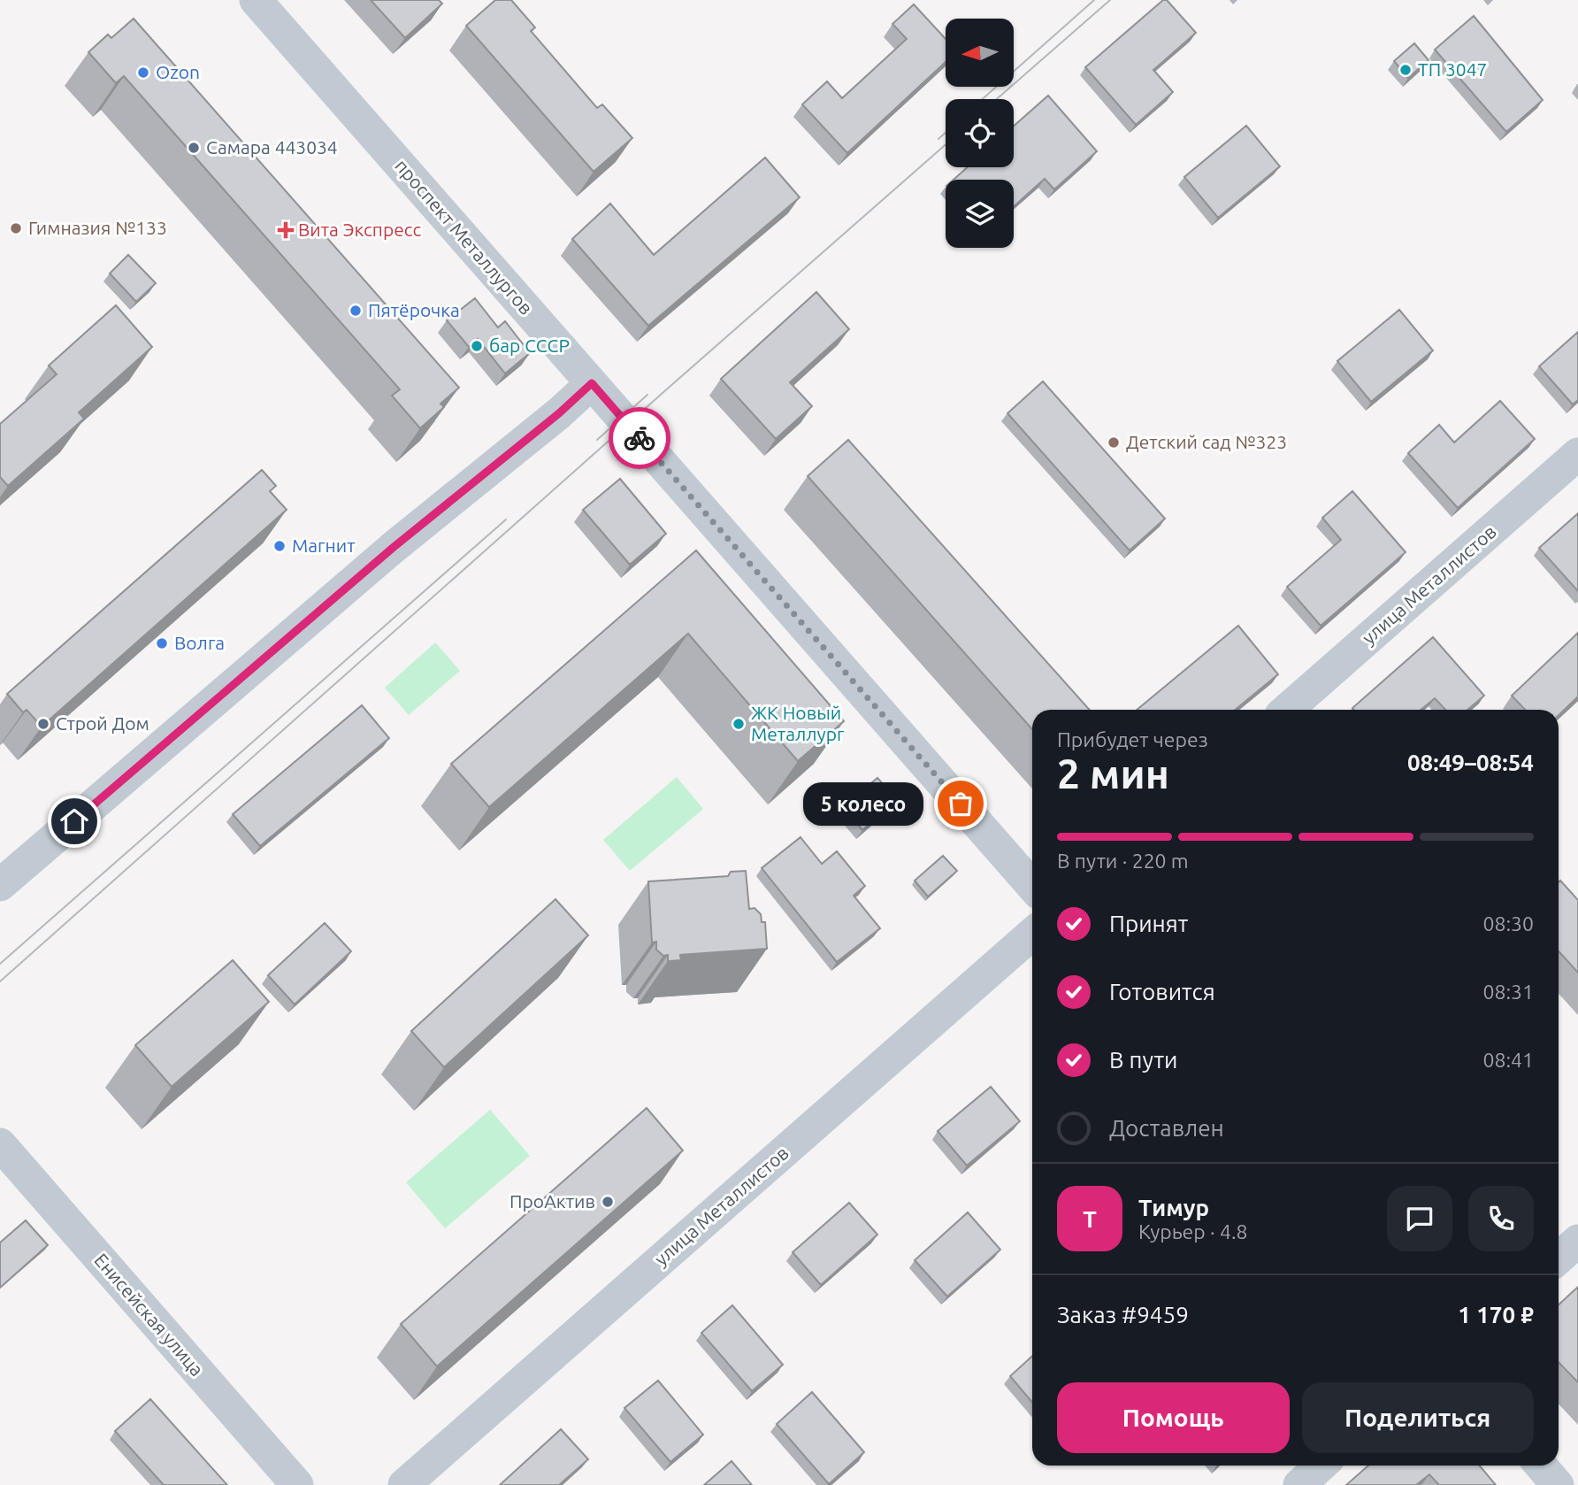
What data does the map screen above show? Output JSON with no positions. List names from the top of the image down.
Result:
{
  "streets": {
    "street": ["проспект Металлургов", "улица Металлистов", "Енисейская улица"]
  },
  "places": {
    "other": [
      "ТП 3047",
      "Ozon",
      "Самара 443034",
      "Гимназия №133",
      "Пятёрочка",
      "бар СССР",
      "Детский сад №323",
      "Магнит",
      "Волга",
      "Строй Дом",
      "ЖК Новый Металлург",
      "5 колесо",
      "ПроАктив"
    ],
    "health": ["Вита Экспресс"]
  },
  "north": "left",
  "page": {
    "heading": ["2 мин", "Прибудет через", "08:49–08:54"],
    "panel": [
      "Тимур",
      "Курьер · 4.8",
      "Заказ #9459",
      "1 170 ₽"
    ],
    "bubble": "5 колесо",
    "bar": "В пути · 220 m",
    "list": [
      ["Принят", "08:30"],
      ["Готовится", "08:31"],
      ["В пути", "08:41"],
      "Доставлен"
    ],
    "round": "Т",
    "buttons": ["Помощь", "Поделиться"]
  }
}
